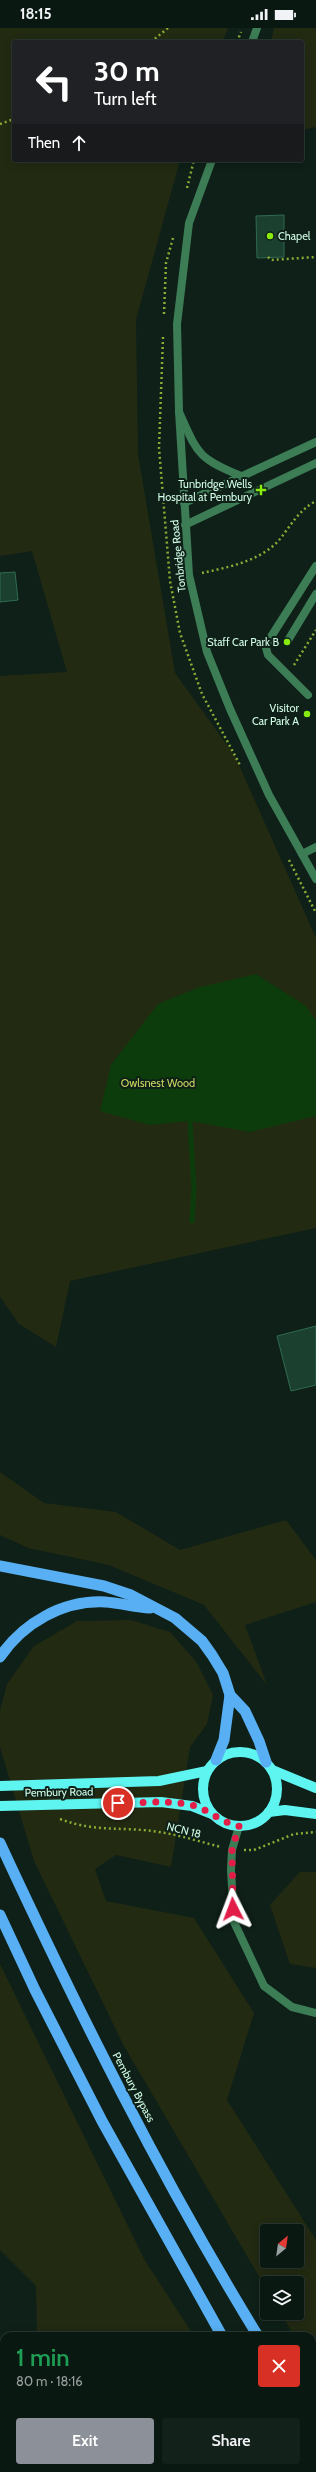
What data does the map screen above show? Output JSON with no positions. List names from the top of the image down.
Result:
{
  "streets": {
    "highway": ["Pembury Bypass"],
    "main road": ["Pembury Road"],
    "street": ["Tonbridge Road"],
    "path": ["NCN 18"]
  },
  "parks": ["Owlsnest Wood"],
  "places": {
    "other": ["Chapel", "Staff Car Park B", "Visitor Car Park A"],
    "health": ["Tunbridge Wells Hospital at Pembury"]
  },
  "north": "top right",
  "page": {
    "status": "18:15",
    "turn": ["30 m", "Turn left"],
    "then": "Then",
    "heading": ["1 min", "80 m · 18:16"],
    "buttons": ["Exit", "Share"]
  }
}
